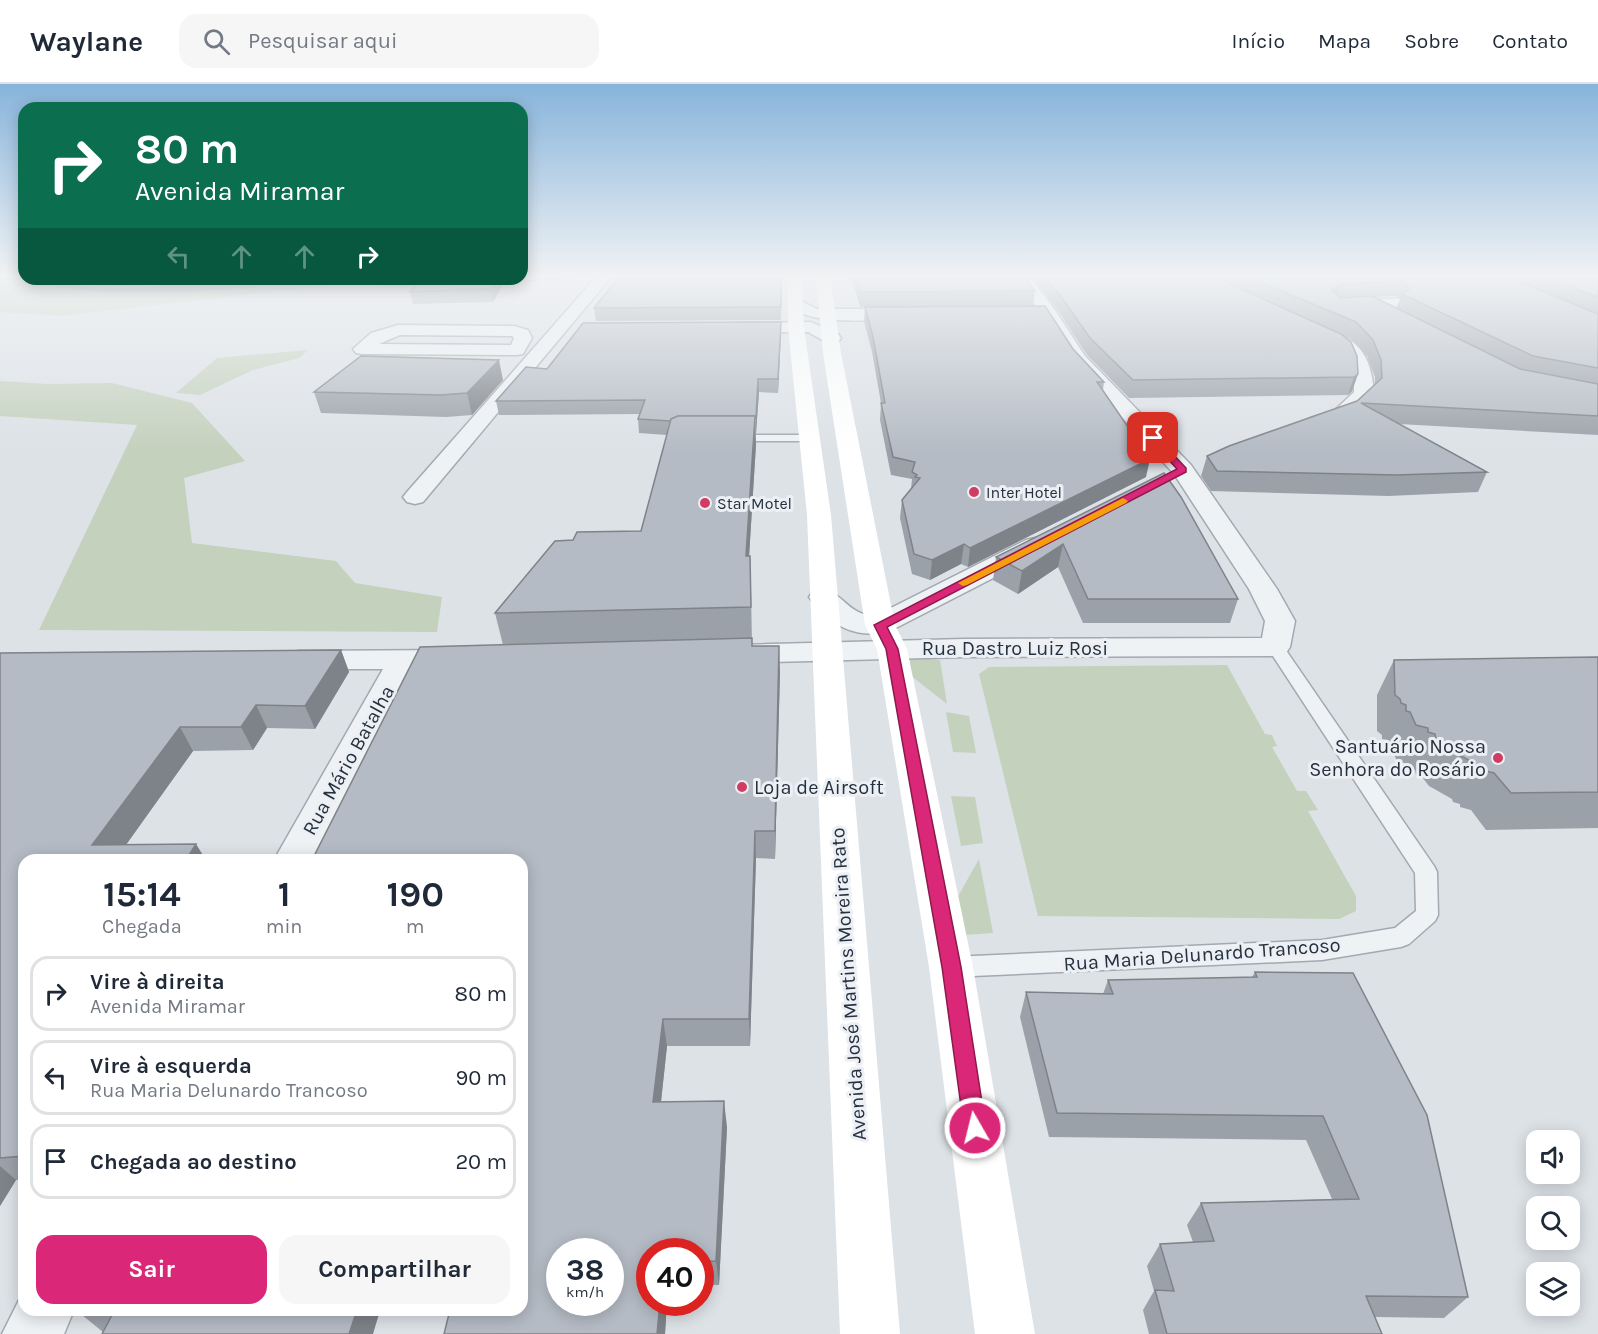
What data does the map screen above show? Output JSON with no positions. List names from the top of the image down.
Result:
{
  "streets": {
    "street": ["Rua Dastro Luiz Rosi", "Rua Mário Batalha", "Avenida José Martins Moreira Rato"],
    "lane": ["Rua Maria Delunardo Trancoso"]
  },
  "crossings": [
    ["Rua Dastro Luiz Rosi", "Rua Maria Delunardo Trancoso"],
    ["Rua Dastro Luiz Rosi", "Avenida José Martins Moreira Rato"]
  ],
  "places": [
    "Inter Hotel",
    "Star Motel",
    "Santuário Nossa Senhora do Rosário",
    "Loja de Airsoft"
  ],
  "page": {
    "header": "Waylane",
    "search": "Pesquisar aqui",
    "nav": [
      "Início",
      "Mapa",
      "Sobre",
      "Contato"
    ],
    "turn": ["80 m", "Avenida Miramar"],
    "eta": [
      "15:14",
      "Chegada",
      "1",
      "min",
      "190",
      "m"
    ],
    "list": [
      {
        "name": "Vire à direita",
        "note": "Avenida Miramar",
        "value": "80 m"
      },
      {
        "name": "Vire à esquerda",
        "note": "Rua Maria Delunardo Trancoso",
        "value": "90 m"
      },
      {
        "name": "Chegada ao destino",
        "value": "20 m"
      }
    ],
    "buttons": ["Sair", "Compartilhar"],
    "speed": "38 km/h",
    "limit": "40"
  }
}
